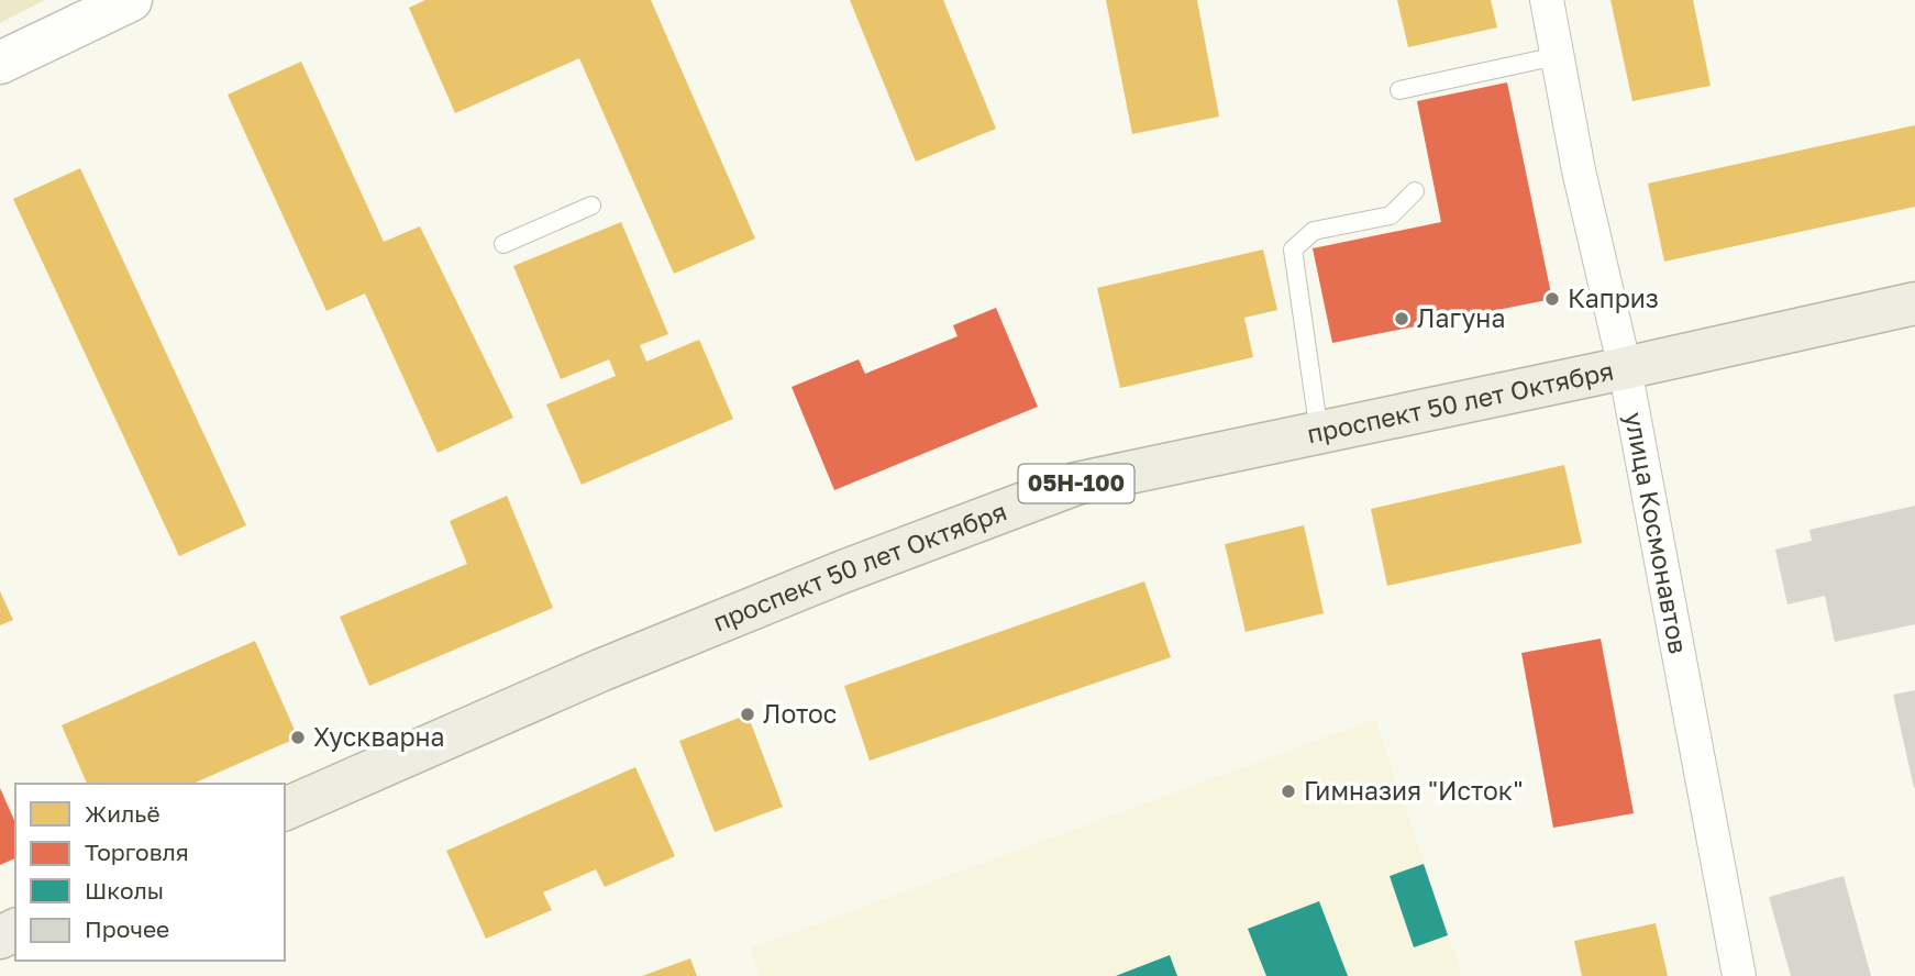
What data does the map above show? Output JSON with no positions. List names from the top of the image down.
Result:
{
  "streets": {
    "main road": ["проспект 50 лет Октября", "05Н-100"],
    "street": ["улица Космонавтов"]
  },
  "crossings": [
    ["проспект 50 лет Октября", "улица Космонавтов"]
  ],
  "places": [
    "Каприз",
    "Лагуна",
    "Лотос",
    "Хускварна",
    "Гимназия \"Исток\""
  ],
  "legend": [
    "Жильё",
    "Торговля",
    "Школы",
    "Прочее"
  ]
}
